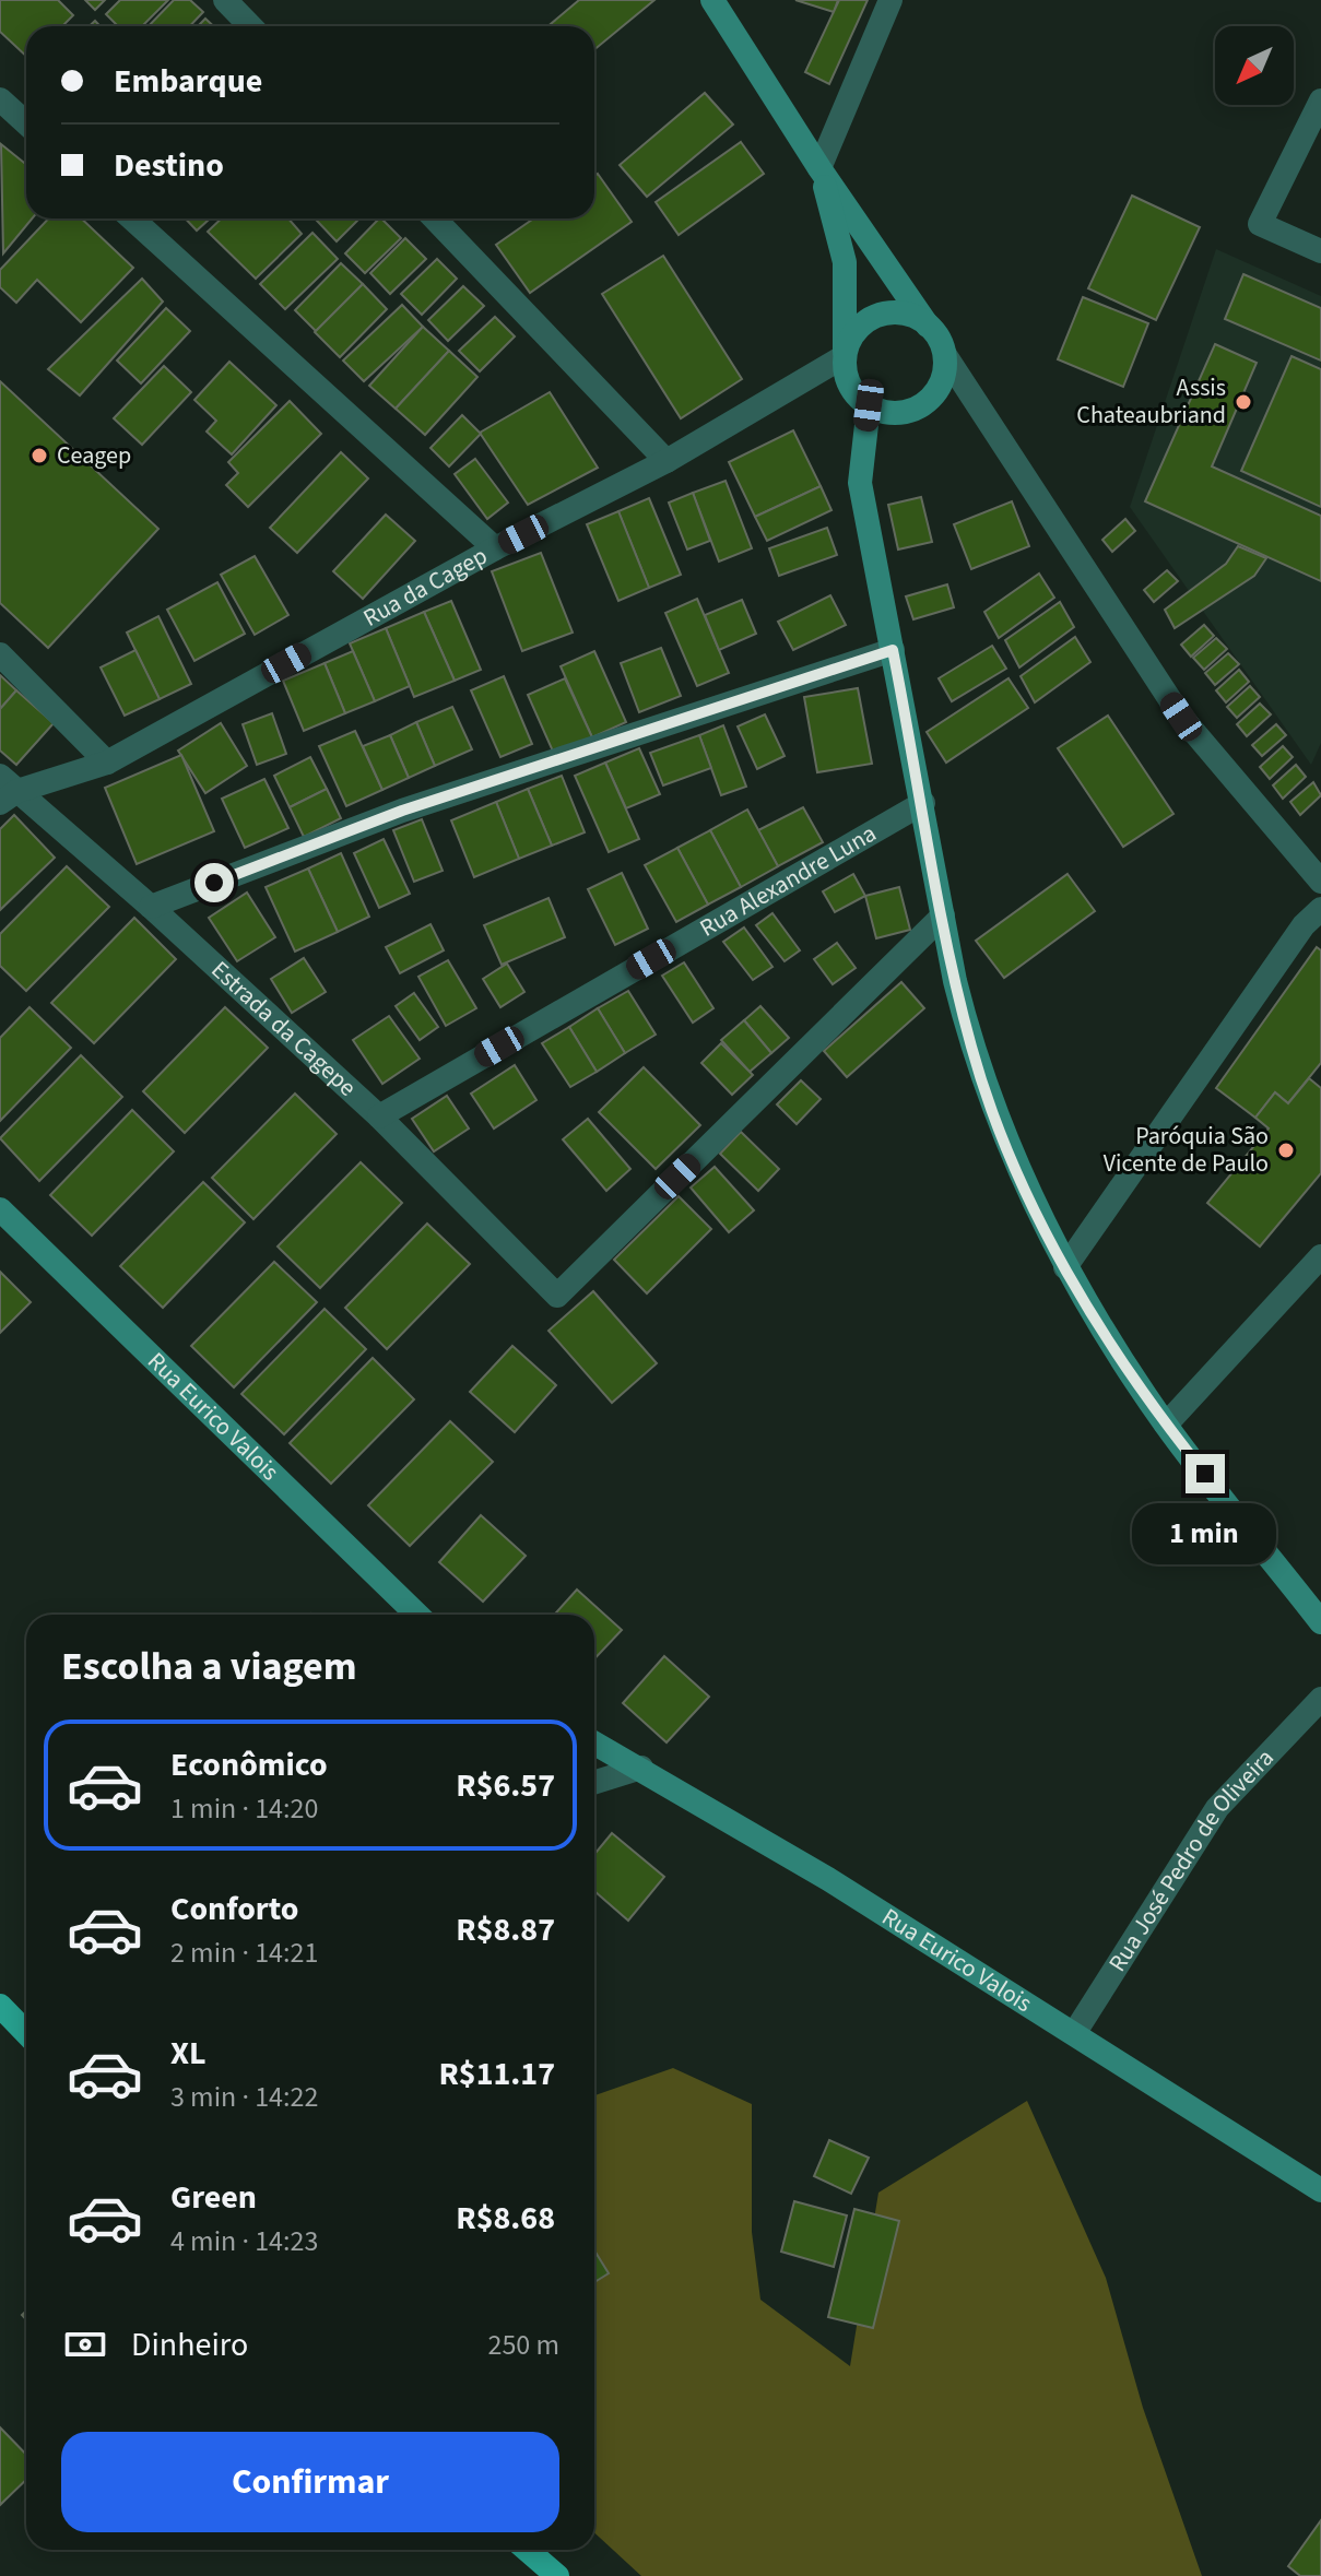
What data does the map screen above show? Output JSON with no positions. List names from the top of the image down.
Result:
{
  "streets": {
    "main road": ["Rua Eurico Valois"],
    "street": [
      "Rua da Cagep",
      "Rua Alexandre Luna",
      "Estrada da Cagepe",
      "Rua José Pedro de Oliveira"
    ]
  },
  "crossings": [
    ["Rua da Cagep", "Estrada da Cagepe"],
    ["Rua Alexandre Luna", "Estrada da Cagepe"],
    ["Rua Eurico Valois", "Rua José Pedro de Oliveira"]
  ],
  "places": ["Assis Chateaubriand", "Ceagep", "Paróquia São Vicente de Paulo"],
  "north": "bottom left",
  "page": {
    "banner": ["Embarque", "Destino"],
    "bubble": "1 min",
    "heading": "Escolha a viagem",
    "list": [
      {
        "name": "Econômico",
        "note": "1 min · 14:20",
        "value": "R$6.57"
      },
      {
        "name": "Conforto",
        "note": "2 min · 14:21",
        "value": "R$8.87"
      },
      {
        "name": "XL",
        "note": "3 min · 14:22",
        "value": "R$11.17"
      },
      {
        "name": "Green",
        "note": "4 min · 14:23",
        "value": "R$8.68"
      }
    ],
    "pay": ["Dinheiro", "250 m"],
    "buttons": "Confirmar"
  }
}
